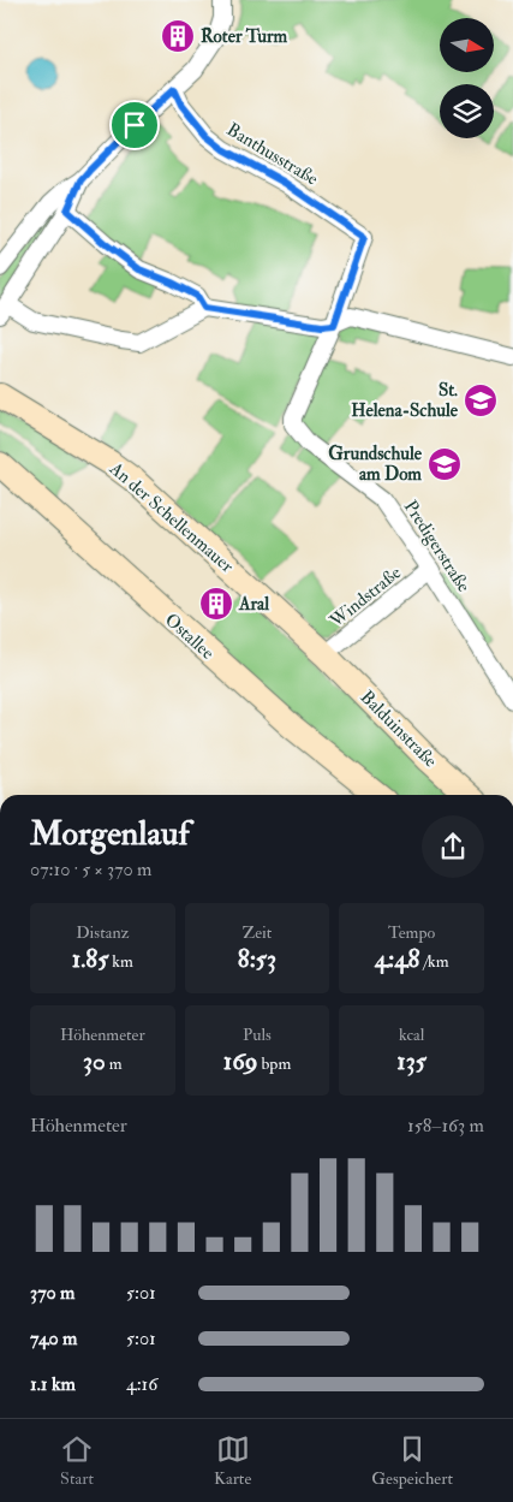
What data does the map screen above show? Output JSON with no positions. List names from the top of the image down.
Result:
{
  "streets": {
    "main road": ["An der Schellenmauer", "Ostallee", "Balduinstraße"],
    "street": ["Banthusstraße", "Predigerstraße", "Windstraße"]
  },
  "crossings": [
    ["Banthusstraße", "Predigerstraße"],
    ["An der Schellenmauer", "Windstraße"],
    ["An der Schellenmauer", "Balduinstraße"],
    ["Predigerstraße", "Windstraße"],
    ["Windstraße", "Balduinstraße"]
  ],
  "places": {
    "building": ["Roter Turm", "Aral"],
    "school or university": ["St. Helena-Schule", "Grundschule am Dom"]
  },
  "north": "right",
  "page": {
    "heading": ["Morgenlauf", "07:10 · 5 × 370 m"],
    "stats": [
      ["Distanz", "1.85 km"],
      ["Zeit", "8:53"],
      ["Tempo", "4:48 /km"],
      ["Höhenmeter", "30 m"],
      ["Puls", "169 bpm"],
      ["kcal", "135"]
    ],
    "chart": ["Höhenmeter", "158–163 m"],
    "list": [
      {
        "name": "370 m",
        "note": "5:01"
      },
      {
        "name": "740 m",
        "note": "5:01"
      },
      {
        "name": "1.1 km",
        "note": "4:16"
      }
    ],
    "tabs": ["Start", "Karte", "Gespeichert"]
  }
}
